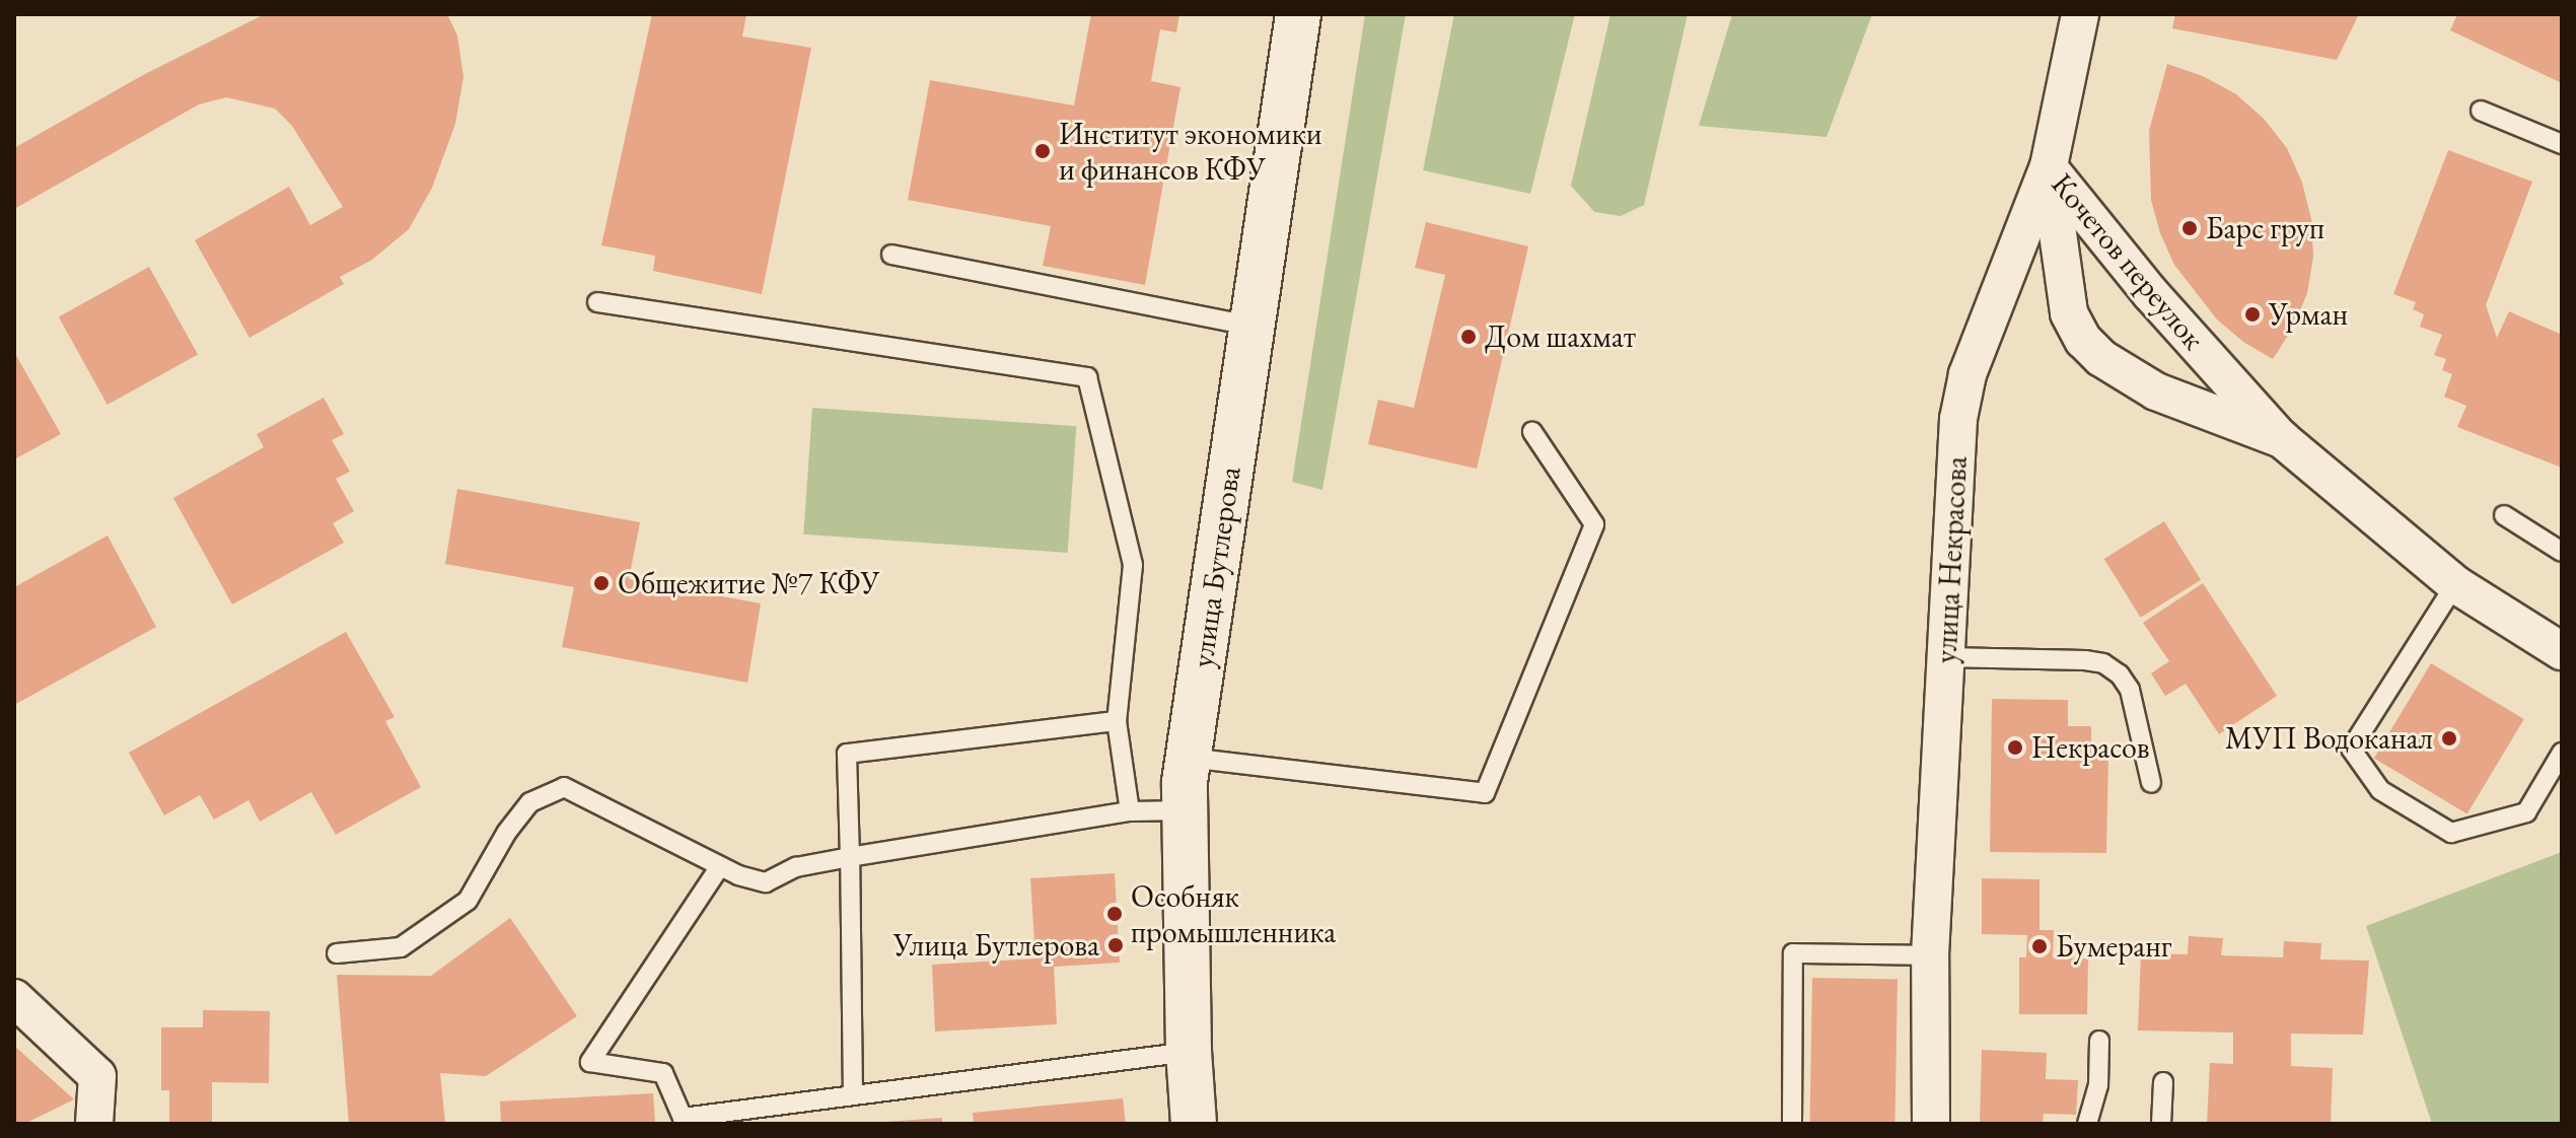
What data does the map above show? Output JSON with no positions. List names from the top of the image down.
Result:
{
  "streets": {
    "main road": ["улица Бутлерова"],
    "street": ["Кочетов переулок", "улица Некрасова"]
  },
  "crossings": [
    ["Кочетов переулок", "улица Некрасова"]
  ],
  "places": [
    "Институт экономики и финансов КФУ",
    "Барс груп",
    "Урман",
    "Дом шахмат",
    "Общежитие №7 КФУ",
    "МУП Водоканал",
    "Некрасов",
    "Особняк промышленника",
    "Улица Бутлерова",
    "Бумеранг"
  ]
}
